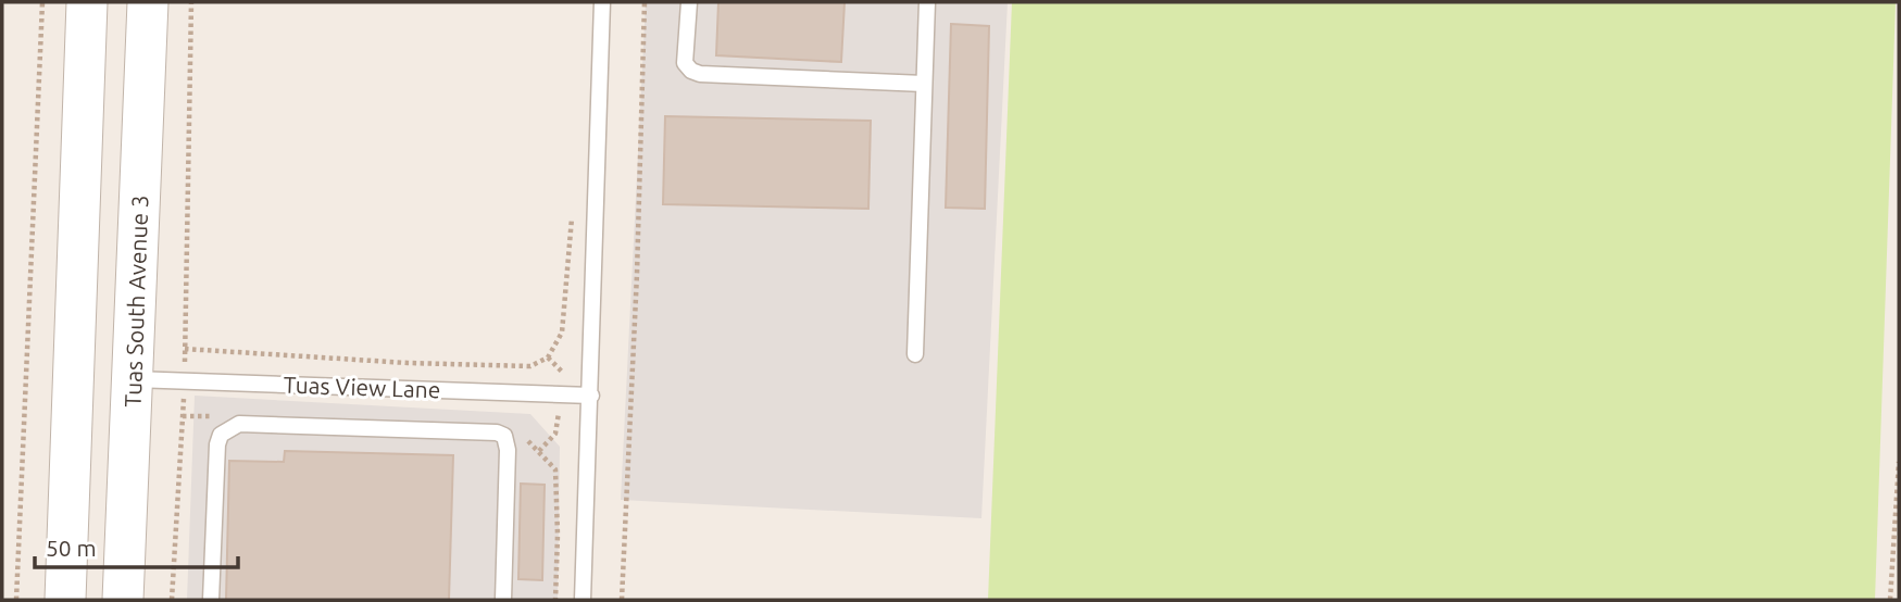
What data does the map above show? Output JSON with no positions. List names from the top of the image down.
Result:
{
  "streets": {
    "street": ["Tuas South Avenue 3"],
    "lane": ["Tuas View Lane"]
  },
  "crossings": [
    ["Tuas South Avenue 3", "Tuas View Lane"]
  ],
  "scale_bar": "50 m"
}
